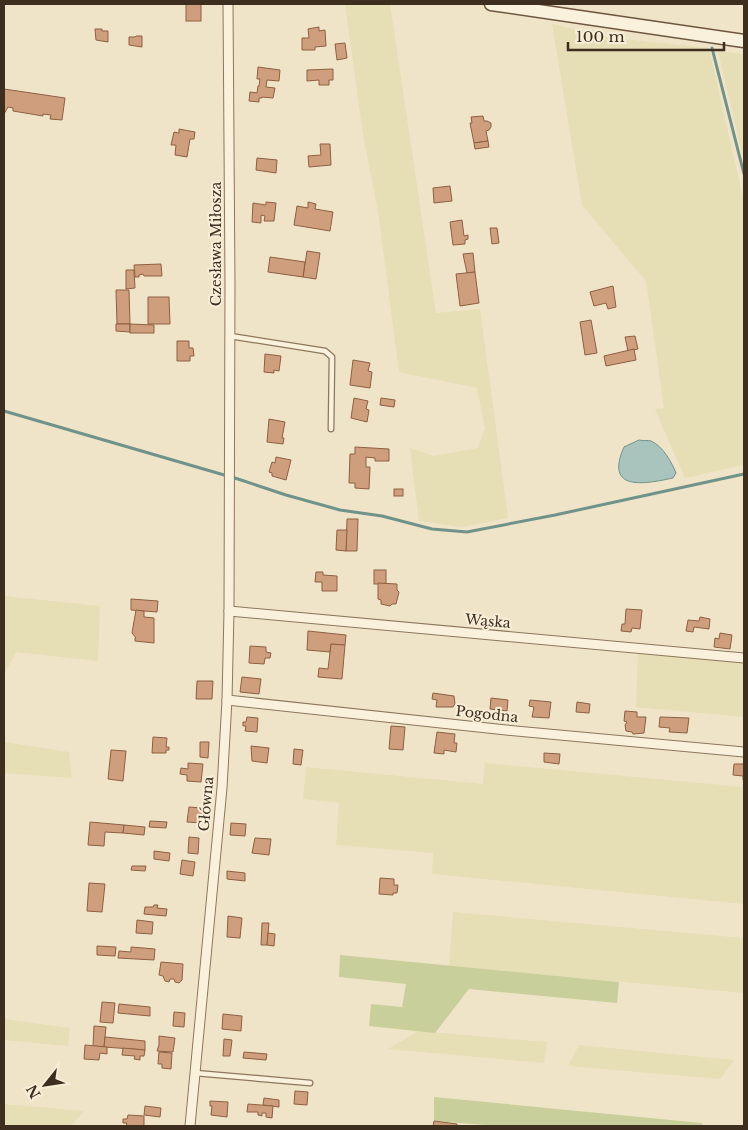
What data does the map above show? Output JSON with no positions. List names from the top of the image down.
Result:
{
  "streets": {
    "street": [
      "Czesława Miłosza",
      "Wąska",
      "Pogodna",
      "Główna"
    ]
  },
  "crossings": [
    ["Czesława Miłosza", "Główna"],
    ["Wąska", "Główna"],
    ["Pogodna", "Główna"]
  ],
  "scale_bar": "100 m",
  "north": "bottom left"
}
